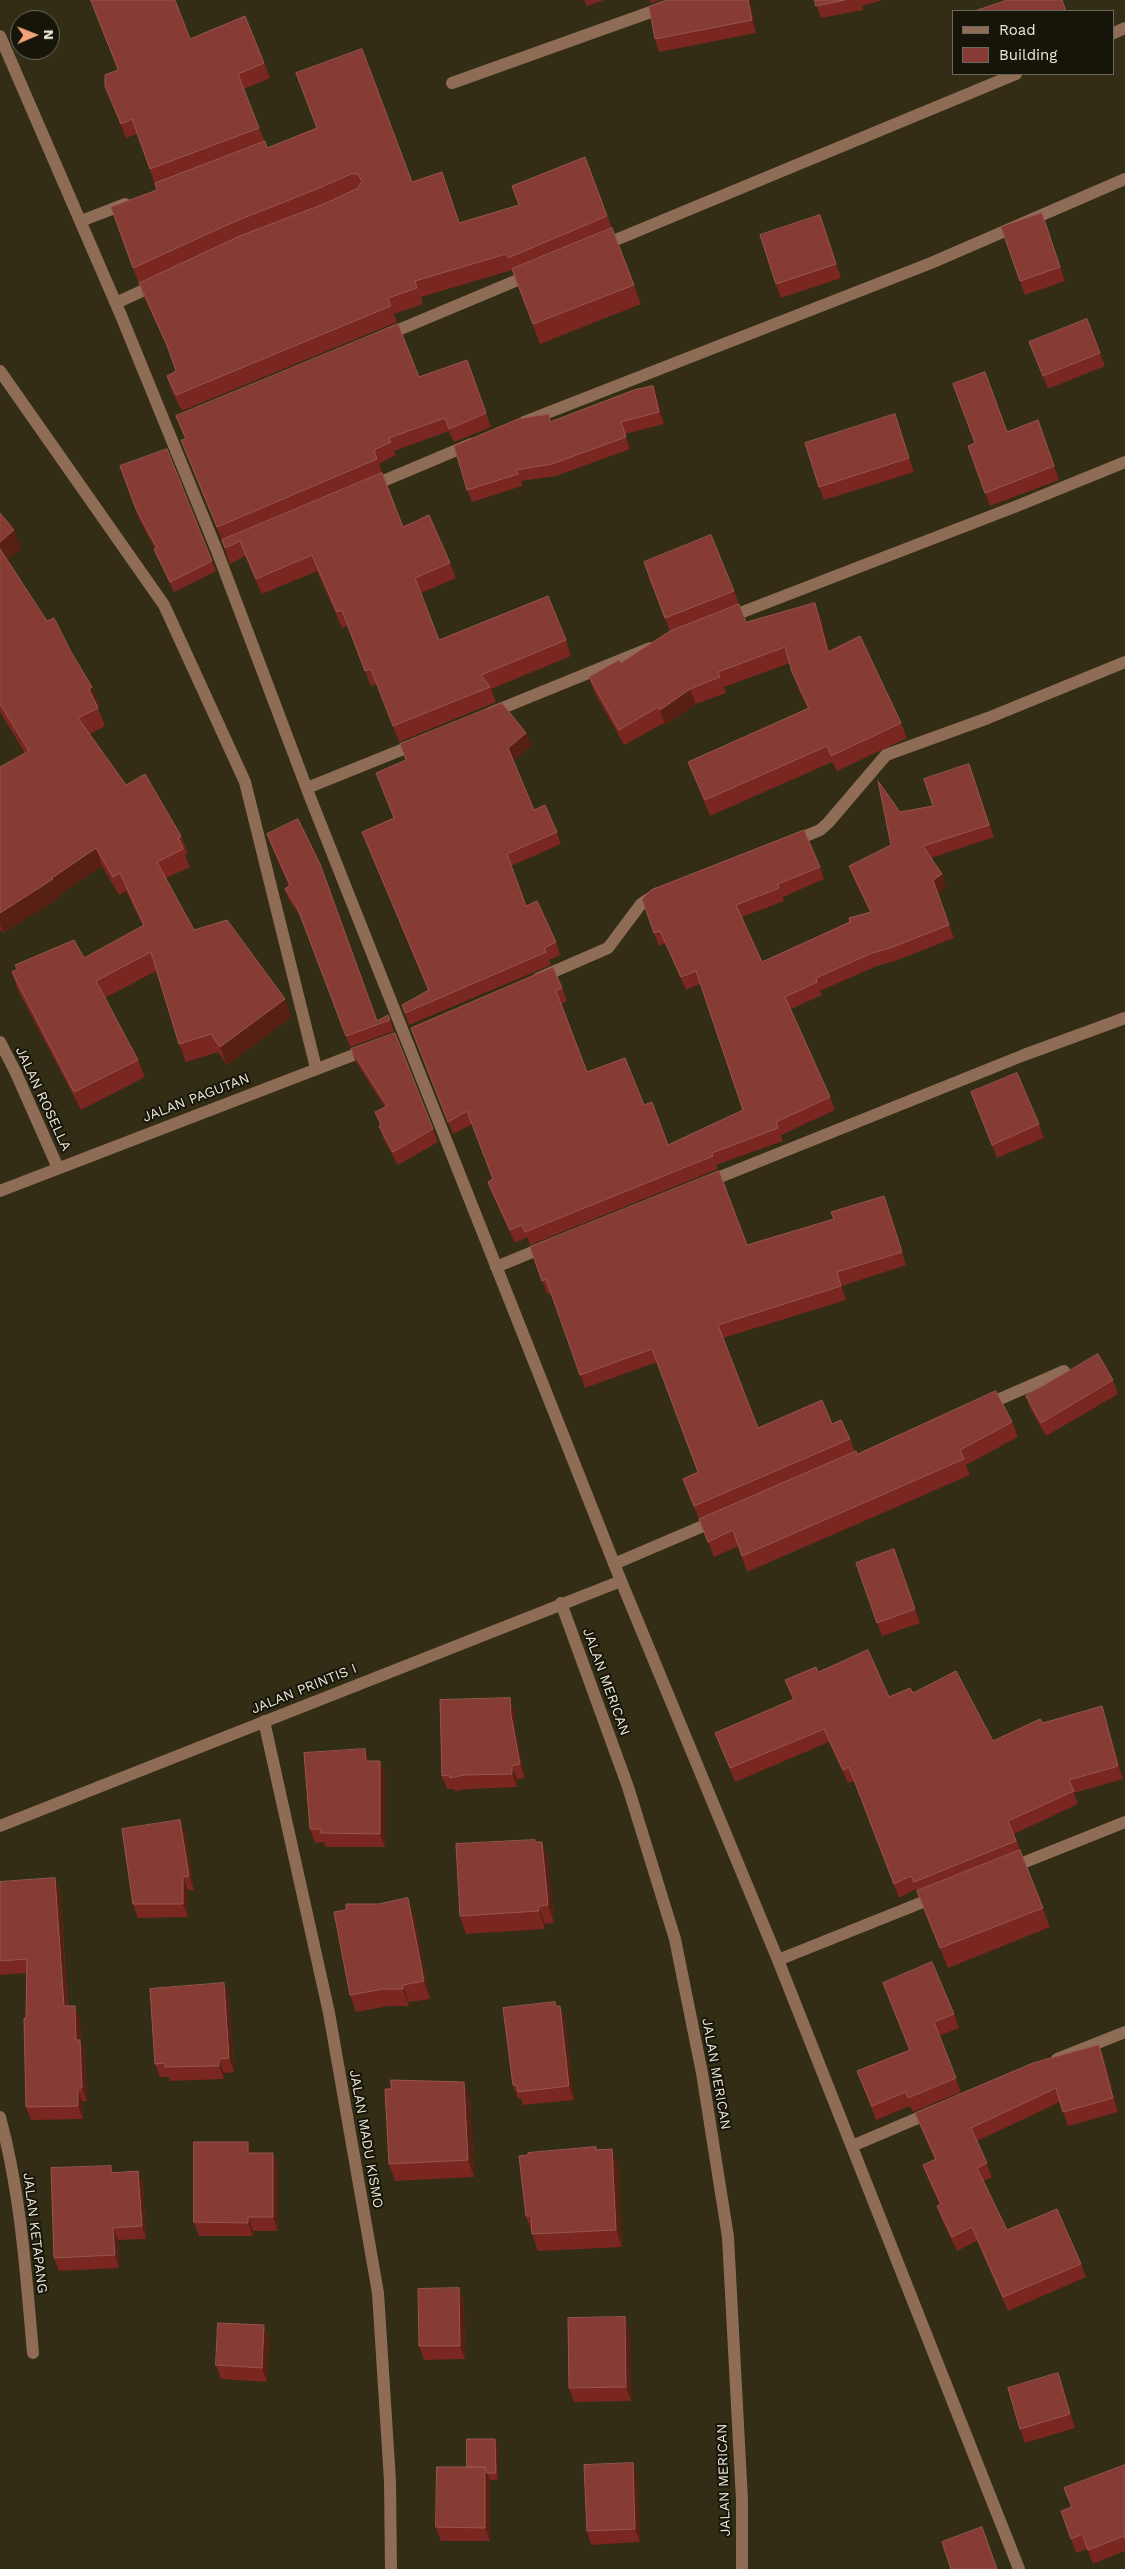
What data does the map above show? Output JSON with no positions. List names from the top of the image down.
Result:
{
  "streets": {
    "street": [
      "JALAN PAGUTAN",
      "JALAN ROSELLA",
      "JALAN MERICAN",
      "JALAN PRINTIS I",
      "JALAN MADU KISMO",
      "JALAN KETAPANG"
    ]
  },
  "crossings": [
    ["JALAN PAGUTAN", "JALAN ROSELLA"],
    ["JALAN MERICAN", "JALAN PRINTIS I"],
    ["JALAN PRINTIS I", "JALAN MADU KISMO"]
  ],
  "legend": ["Road", "Building"],
  "north": "right"
}
